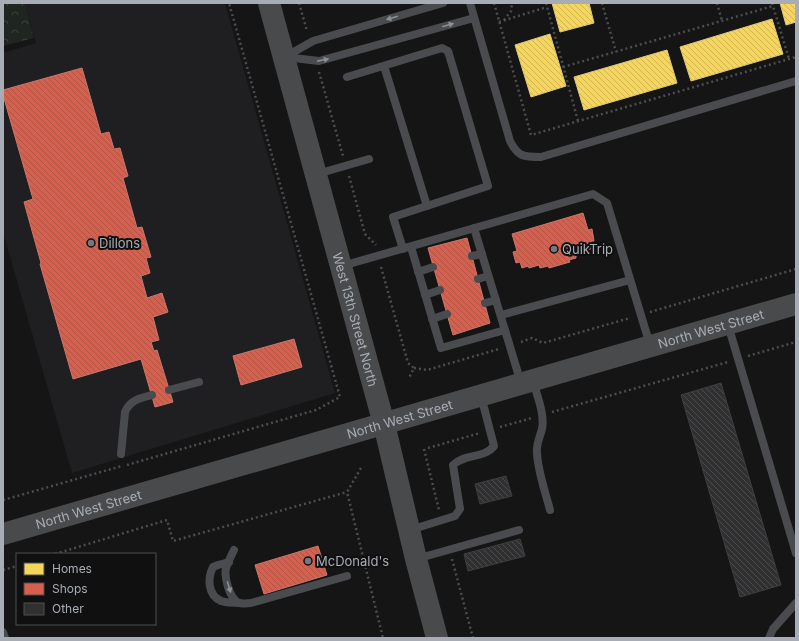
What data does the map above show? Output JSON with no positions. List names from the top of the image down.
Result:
{
  "streets": {
    "main road": ["West 13th Street North", "North West Street"]
  },
  "crossings": [
    ["West 13th Street North", "North West Street"]
  ],
  "places": ["Dillons", "QuikTrip", "McDonald's"],
  "legend": ["Homes", "Shops", "Other"]
}
